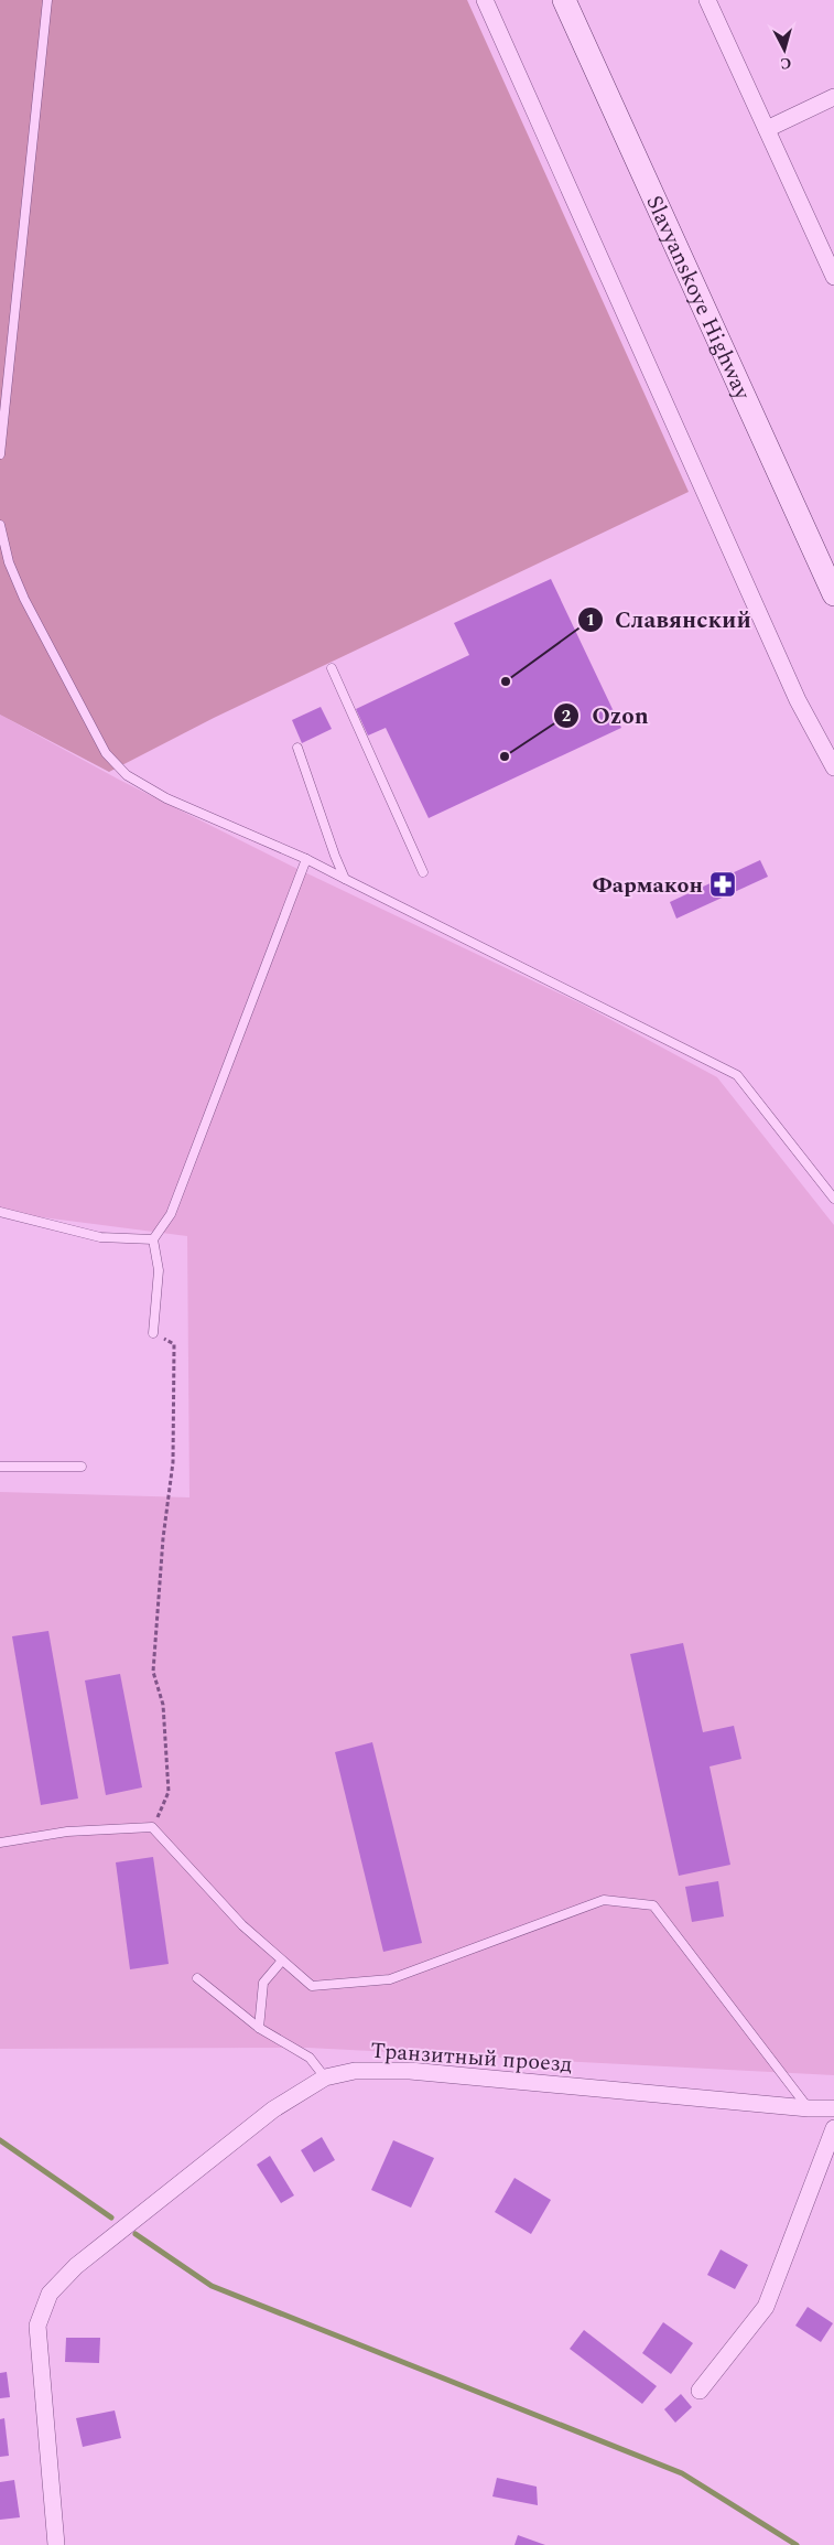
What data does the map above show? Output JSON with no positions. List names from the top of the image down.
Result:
{
  "streets": {
    "main road": ["Slavyanskoye Highway"],
    "street": ["Транзитный проезд"]
  },
  "places": {
    "other": ["Славянский", "Ozon"],
    "pharmacy": ["Фармакон"]
  },
  "north": "bottom"
}
